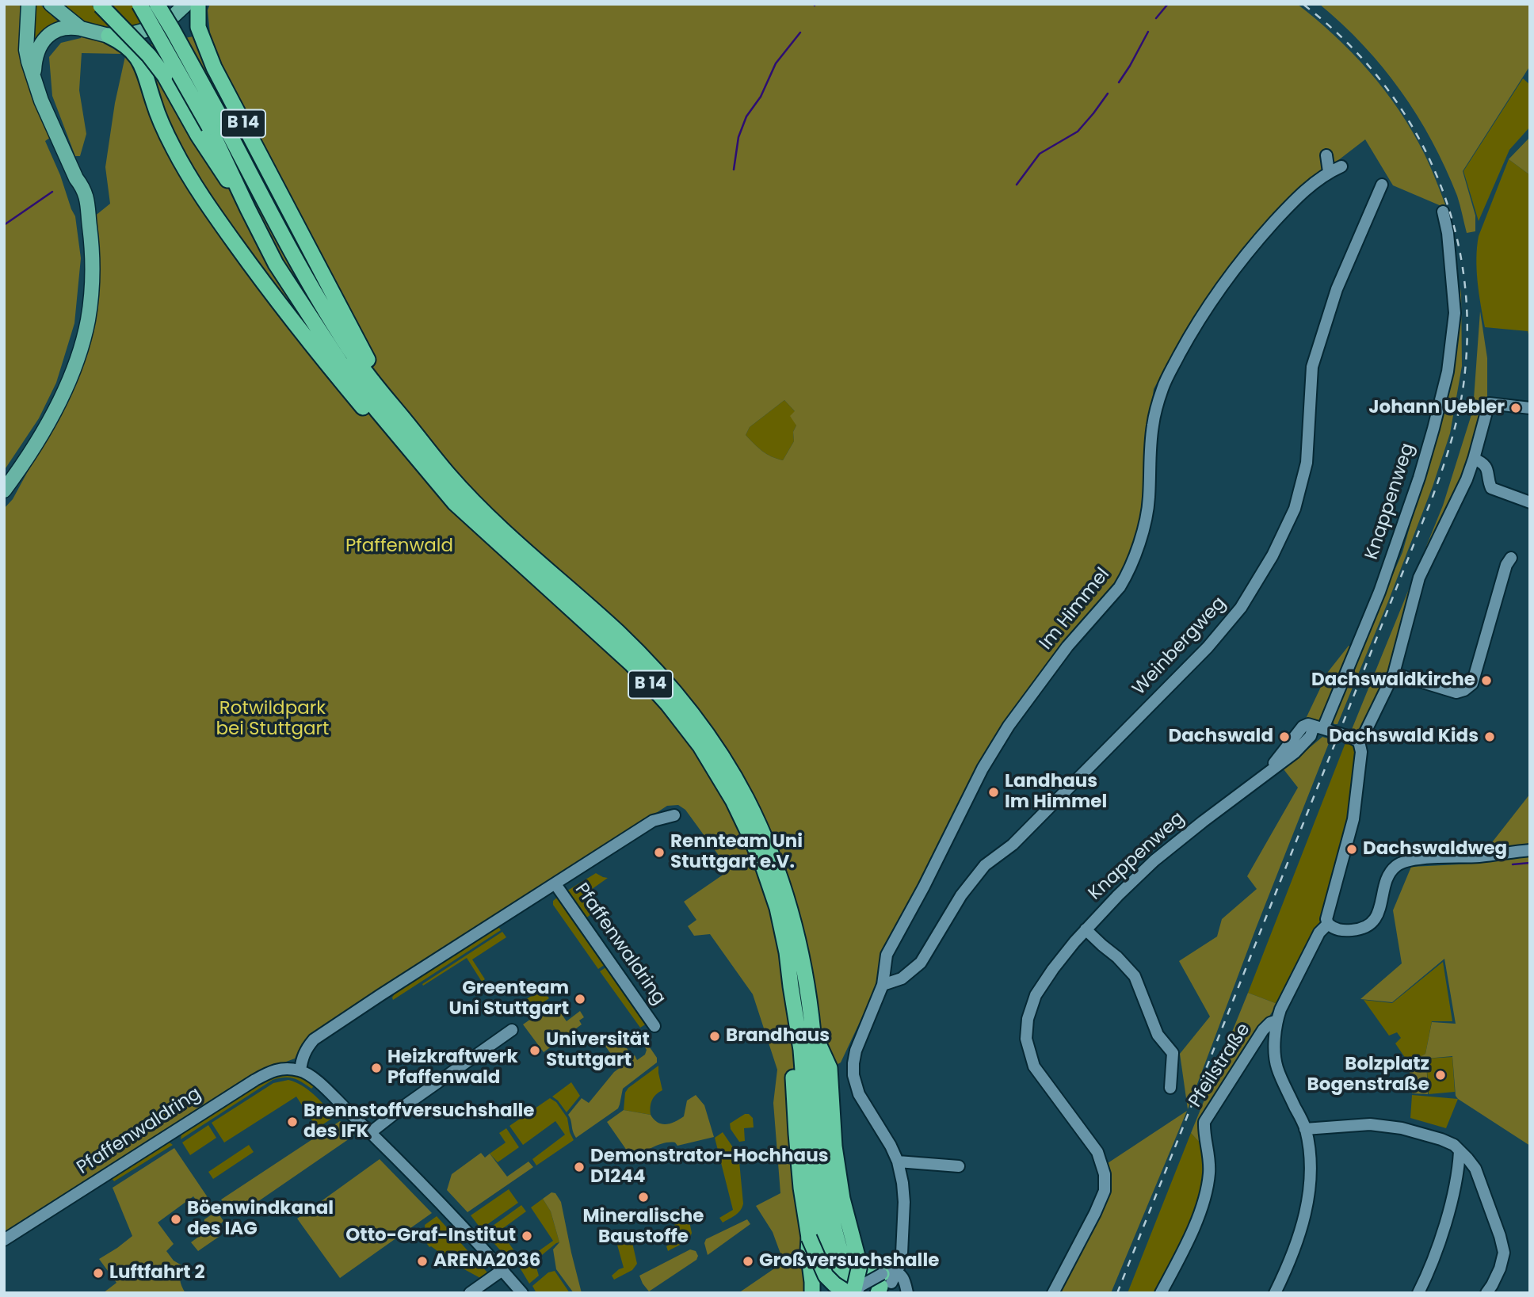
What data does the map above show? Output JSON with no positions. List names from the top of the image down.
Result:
{
  "streets": {
    "highway": ["B 14"],
    "street": [
      "Knappenweg",
      "Im Himmel",
      "Weinbergweg",
      "Pfaffenwaldring",
      "Pfeilstraße"
    ]
  },
  "crossings": [
    ["Im Himmel", "Weinbergweg"]
  ],
  "parks": ["Pfaffenwald", "Rotwildpark bei Stuttgart"],
  "places": [
    "Johann Uebler",
    "Dachswaldkirche",
    "Dachswald",
    "Dachswald Kids",
    "Landhaus Im Himmel",
    "Dachswaldweg",
    "Rennteam Uni Stuttgart e.V.",
    "Greenteam Uni Stuttgart",
    "Brandhaus",
    "Universität Stuttgart",
    "Heizkraftwerk Pfaffenwald",
    "Bolzplatz Bogenstraße",
    "Brennstoffversuchshalle des IFK",
    "Demonstrator-Hochhaus D1244",
    "Mineralische Baustoffe",
    "Böenwindkanal des IAG",
    "Otto-Graf-Institut",
    "ARENA2036",
    "Großversuchshalle",
    "Luftfahrt 2"
  ]
}
